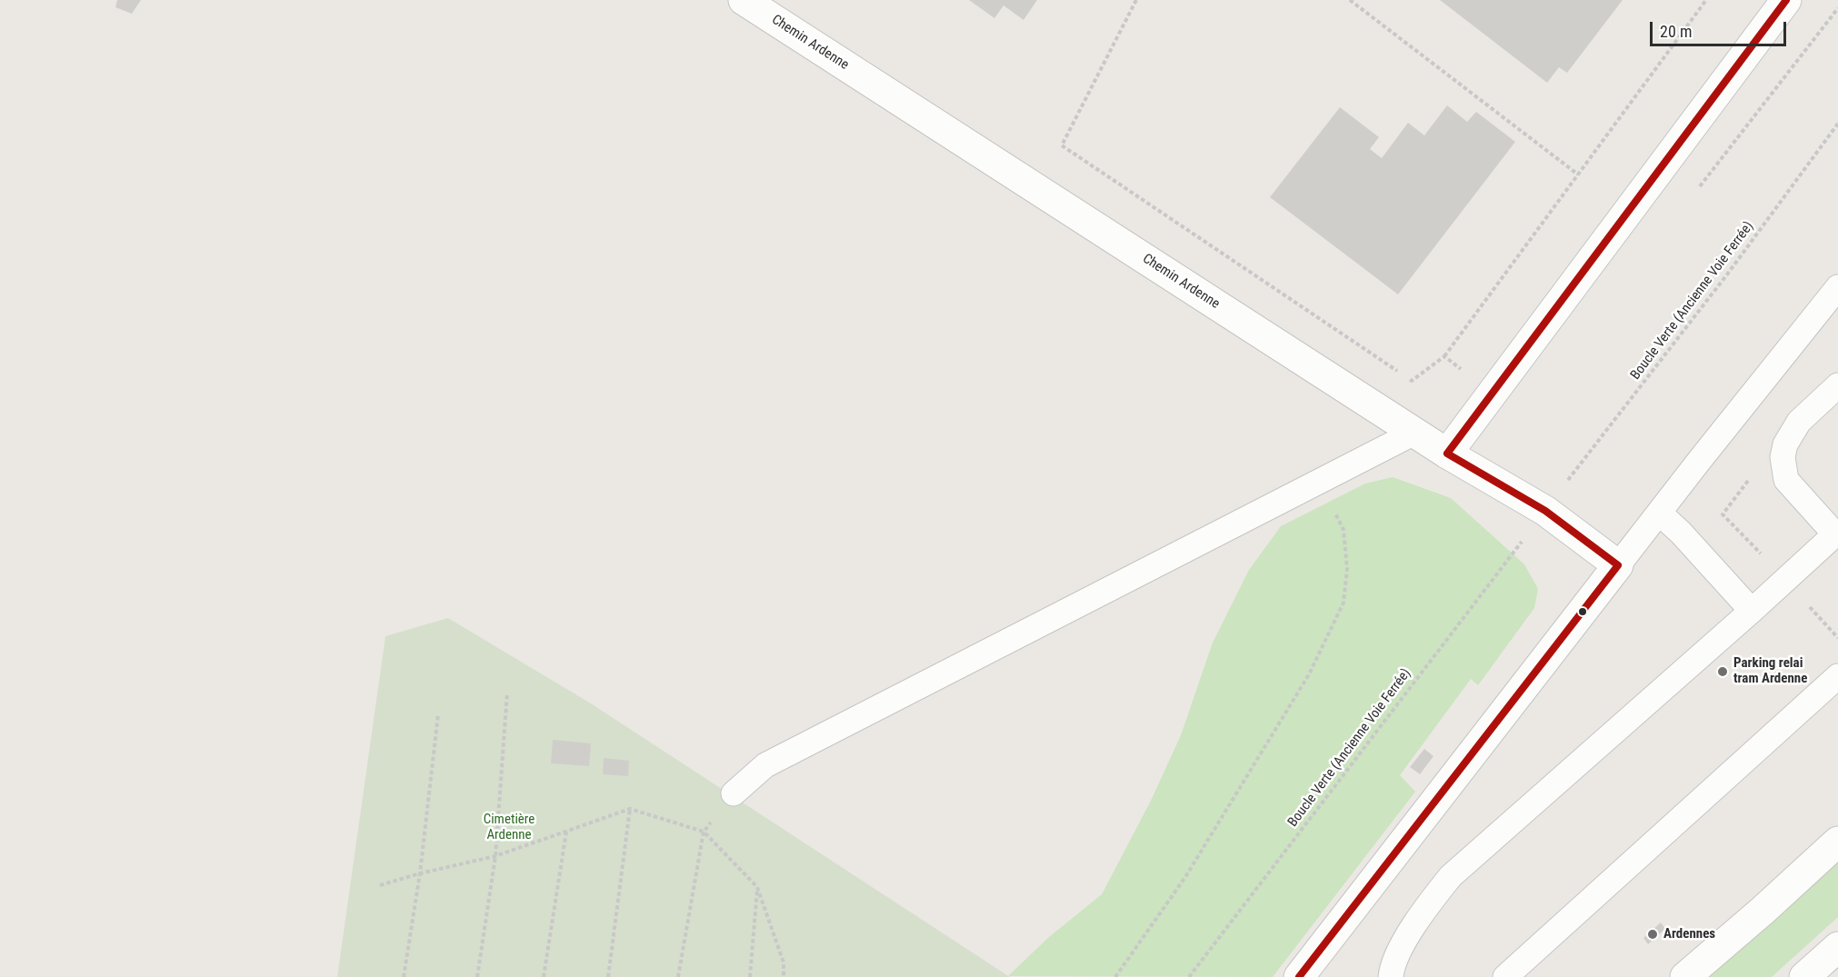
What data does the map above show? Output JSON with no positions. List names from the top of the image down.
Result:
{
  "streets": {
    "street": ["Chemin Ardenne"],
    "path": ["Boucle Verte (Ancienne Voie Ferrée)"]
  },
  "parks": ["Cimetière Ardenne"],
  "places": ["Parking relai tram Ardenne", "Ardennes"],
  "scale_bar": "20 m"
}
